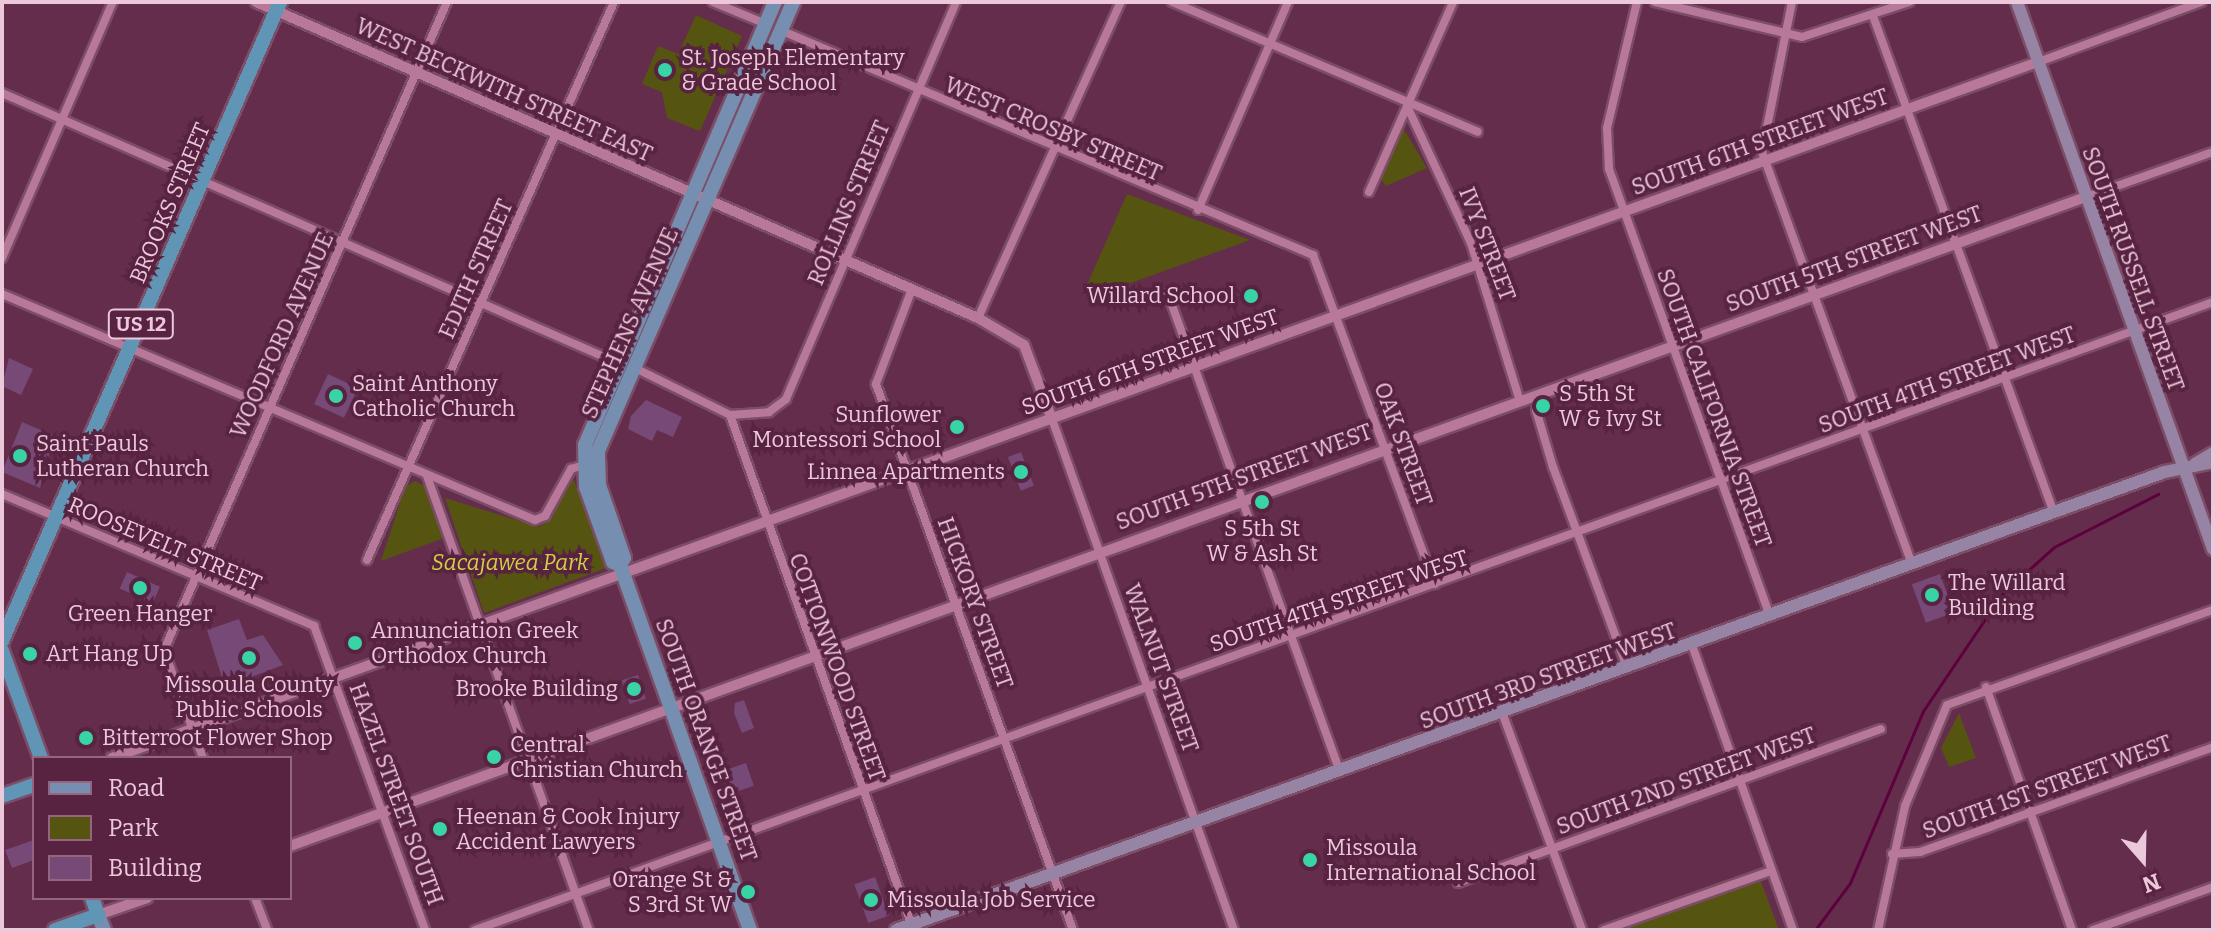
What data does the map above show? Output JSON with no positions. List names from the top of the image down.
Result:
{
  "streets": {
    "highway": ["BROOKS STREET", "US 12"],
    "main road": [
      "SOUTH RUSSELL STREET",
      "STEPHENS AVENUE",
      "SOUTH 3RD STREET WEST",
      "SOUTH ORANGE STREET"
    ],
    "street": [
      "WEST BECKWITH STREET EAST",
      "WEST CROSBY STREET",
      "SOUTH 6TH STREET WEST",
      "ROLLINS STREET",
      "IVY STREET",
      "SOUTH 5TH STREET WEST",
      "EDITH STREET",
      "WOODFORD AVENUE",
      "SOUTH 4TH STREET WEST",
      "SOUTH CALIFORNIA STREET",
      "OAK STREET",
      "ROOSEVELT STREET",
      "HICKORY STREET",
      "COTTONWOOD STREET",
      "WALNUT STREET",
      "SOUTH 2ND STREET WEST",
      "SOUTH 1ST STREET WEST",
      "HAZEL STREET SOUTH"
    ]
  },
  "crossings": [
    ["WEST BECKWITH STREET EAST", "SOUTH 6TH STREET WEST"],
    ["WEST BECKWITH STREET EAST", "BROOKS STREET"],
    ["WEST BECKWITH STREET EAST", "ROLLINS STREET"],
    ["WEST BECKWITH STREET EAST", "EDITH STREET"],
    ["WEST BECKWITH STREET EAST", "STEPHENS AVENUE"],
    ["WEST BECKWITH STREET EAST", "WOODFORD AVENUE"],
    ["WEST BECKWITH STREET EAST", "HICKORY STREET"],
    ["WEST BECKWITH STREET EAST", "WALNUT STREET"],
    ["WEST CROSBY STREET", "ROLLINS STREET"],
    ["WEST CROSBY STREET", "STEPHENS AVENUE"],
    ["WEST CROSBY STREET", "OAK STREET"],
    ["SOUTH 6TH STREET WEST", "IVY STREET"],
    ["SOUTH 6TH STREET WEST", "SOUTH RUSSELL STREET"],
    ["SOUTH 6TH STREET WEST", "STEPHENS AVENUE"],
    ["SOUTH 6TH STREET WEST", "WOODFORD AVENUE"],
    ["SOUTH 6TH STREET WEST", "SOUTH CALIFORNIA STREET"],
    ["SOUTH 6TH STREET WEST", "OAK STREET"],
    ["SOUTH 6TH STREET WEST", "HICKORY STREET"],
    ["SOUTH 6TH STREET WEST", "COTTONWOOD STREET"],
    ["SOUTH 6TH STREET WEST", "WALNUT STREET"],
    ["SOUTH 6TH STREET WEST", "SOUTH ORANGE STREET"],
    ["SOUTH 6TH STREET WEST", "HAZEL STREET SOUTH"],
    ["BROOKS STREET", "ROOSEVELT STREET"],
    ["ROLLINS STREET", "COTTONWOOD STREET"],
    ["IVY STREET", "SOUTH 5TH STREET WEST"],
    ["SOUTH 5TH STREET WEST", "SOUTH RUSSELL STREET"],
    ["SOUTH 5TH STREET WEST", "SOUTH CALIFORNIA STREET"],
    ["SOUTH 5TH STREET WEST", "OAK STREET"],
    ["SOUTH 5TH STREET WEST", "HICKORY STREET"],
    ["SOUTH 5TH STREET WEST", "COTTONWOOD STREET"],
    ["SOUTH 5TH STREET WEST", "WALNUT STREET"],
    ["SOUTH 5TH STREET WEST", "SOUTH ORANGE STREET"],
    ["SOUTH 5TH STREET WEST", "HAZEL STREET SOUTH"],
    ["SOUTH RUSSELL STREET", "SOUTH 4TH STREET WEST"],
    ["SOUTH RUSSELL STREET", "SOUTH 3RD STREET WEST"],
    ["STEPHENS AVENUE", "SOUTH ORANGE STREET"],
    ["WOODFORD AVENUE", "ROOSEVELT STREET"],
    ["SOUTH 4TH STREET WEST", "SOUTH CALIFORNIA STREET"],
    ["SOUTH 4TH STREET WEST", "OAK STREET"],
    ["SOUTH 4TH STREET WEST", "HICKORY STREET"],
    ["SOUTH 4TH STREET WEST", "COTTONWOOD STREET"],
    ["SOUTH 4TH STREET WEST", "WALNUT STREET"],
    ["SOUTH 4TH STREET WEST", "SOUTH ORANGE STREET"],
    ["SOUTH CALIFORNIA STREET", "SOUTH 3RD STREET WEST"],
    ["ROOSEVELT STREET", "HAZEL STREET SOUTH"],
    ["HICKORY STREET", "SOUTH 3RD STREET WEST"],
    ["COTTONWOOD STREET", "SOUTH 3RD STREET WEST"],
    ["WALNUT STREET", "SOUTH 3RD STREET WEST"]
  ],
  "parks": ["Sacajawea Park"],
  "places": [
    "St. Joseph Elementary & Grade School",
    "Willard School",
    "Saint Anthony Catholic Church",
    "S 5th St W & Ivy St",
    "Sunflower Montessori School",
    "Saint Pauls Lutheran Church",
    "Linnea Apartments",
    "S 5th St W & Ash St",
    "Green Hanger",
    "The Willard Building",
    "Annunciation Greek Orthodox Church",
    "Art Hang Up",
    "Missoula County Public Schools",
    "Brooke Building",
    "Bitterroot Flower Shop",
    "Central Christian Church",
    "Heenan & Cook Injury Accident Lawyers",
    "Missoula International School",
    "Orange St & S 3rd St W",
    "Missoula Job Service"
  ],
  "legend": ["Road", "Park", "Building"],
  "north": "bottom"
}
